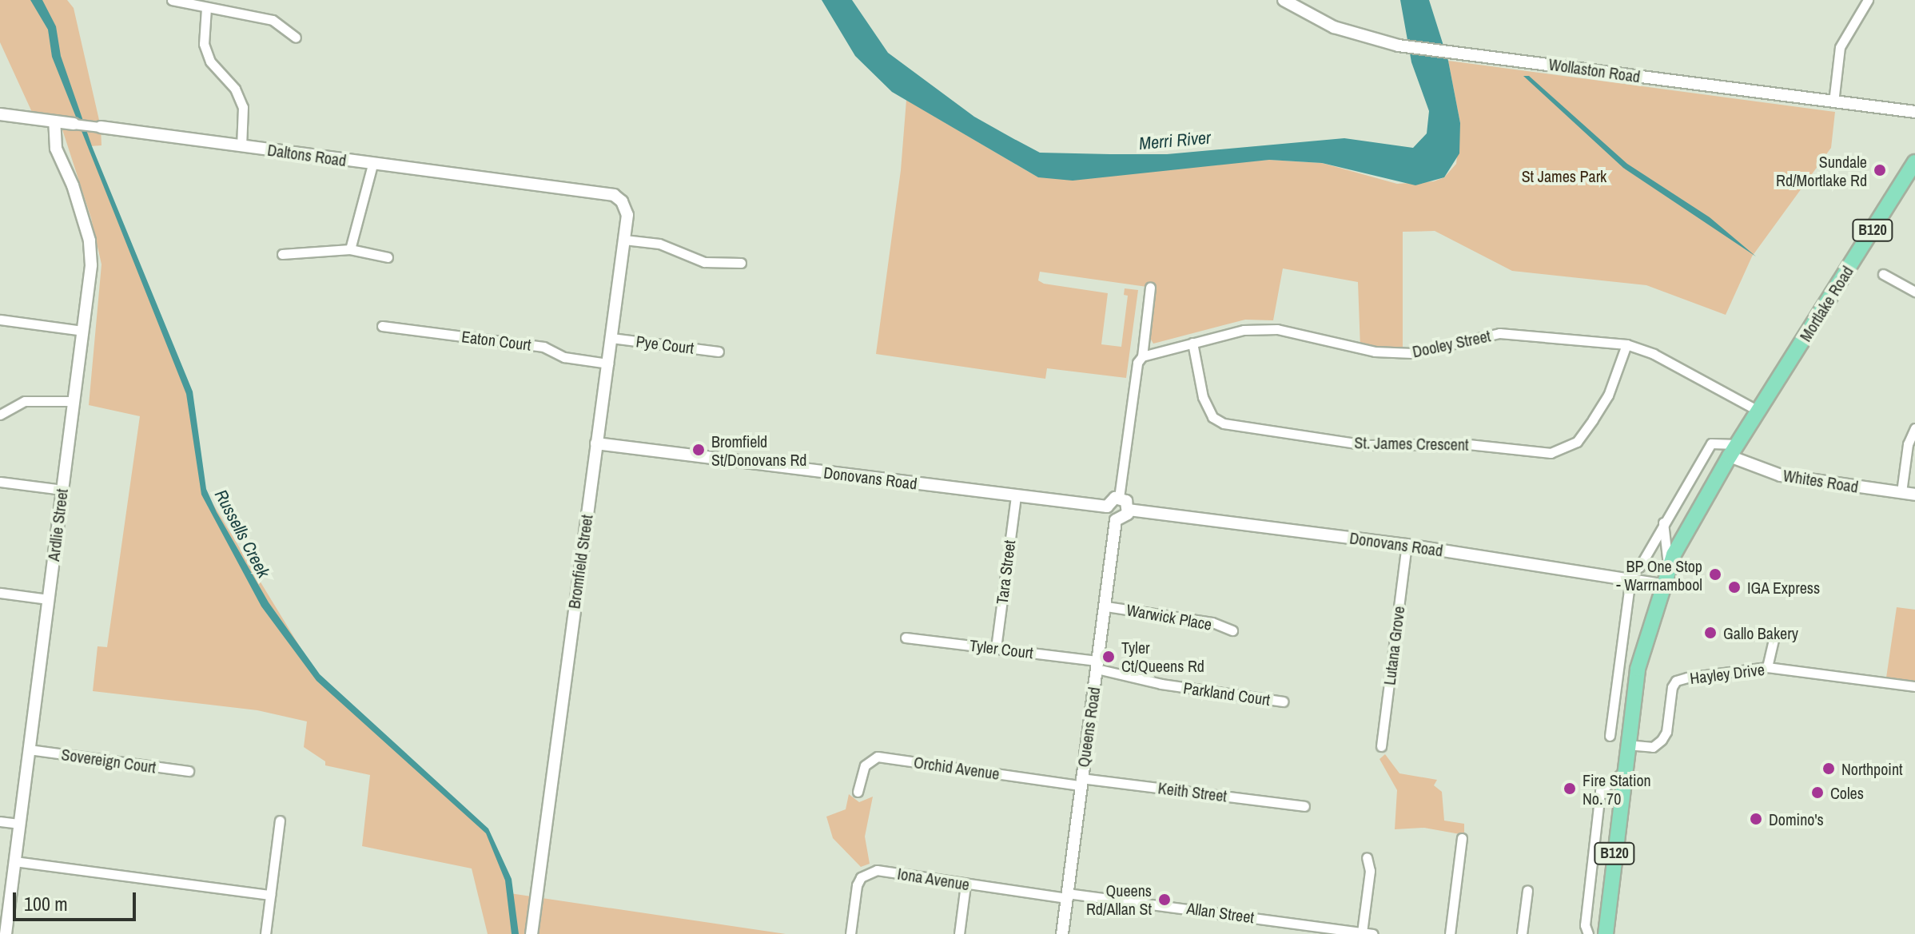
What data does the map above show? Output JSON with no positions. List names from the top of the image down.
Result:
{
  "streets": {
    "main road": ["B120", "Mortlake Road"],
    "street": [
      "Wollaston Road",
      "Daltons Road",
      "Eaton Court",
      "Dooley Street",
      "Pye Court",
      "St. James Crescent",
      "Donovans Road",
      "Whites Road",
      "Ardlie Street",
      "Bromfield Street",
      "Tara Street",
      "Warwick Place",
      "Lutana Grove",
      "Tyler Court",
      "Hayley Drive",
      "Parkland Court",
      "Queens Road",
      "Sovereign Court",
      "Orchid Avenue",
      "Keith Street",
      "Iona Avenue",
      "Allan Street"
    ]
  },
  "crossings": [
    ["Daltons Road", "Ardlie Street"],
    ["Daltons Road", "Bromfield Street"],
    ["Mortlake Road", "Dooley Street"],
    ["Mortlake Road", "Donovans Road"],
    ["Mortlake Road", "Whites Road"],
    ["Mortlake Road", "Hayley Drive"],
    ["Eaton Court", "Bromfield Street"],
    ["Dooley Street", "St. James Crescent"],
    ["Pye Court", "Bromfield Street"],
    ["Donovans Road", "Bromfield Street"],
    ["Donovans Road", "Tara Street"],
    ["Donovans Road", "Lutana Grove"],
    ["Donovans Road", "Queens Road"],
    ["Ardlie Street", "Sovereign Court"],
    ["Tara Street", "Tyler Court"],
    ["Warwick Place", "Queens Road"],
    ["Tyler Court", "Parkland Court"],
    ["Tyler Court", "Queens Road"],
    ["Parkland Court", "Queens Road"],
    ["Queens Road", "Orchid Avenue"],
    ["Queens Road", "Keith Street"],
    ["Queens Road", "Iona Avenue"],
    ["Queens Road", "Allan Street"],
    ["Orchid Avenue", "Keith Street"],
    ["Iona Avenue", "Allan Street"]
  ],
  "water": ["Merri River", "Russells Creek"],
  "parks": ["St James Park"],
  "places": [
    "Sundale Rd/Mortlake Rd",
    "Bromfield St/Donovans Rd",
    "BP One Stop - Warrnambool",
    "IGA Express",
    "Gallo Bakery",
    "Tyler Ct/Queens Rd",
    "Northpoint",
    "Fire Station No. 70",
    "Coles",
    "Domino's",
    "Queens Rd/Allan St"
  ],
  "scale_bar": "100 m"
}
